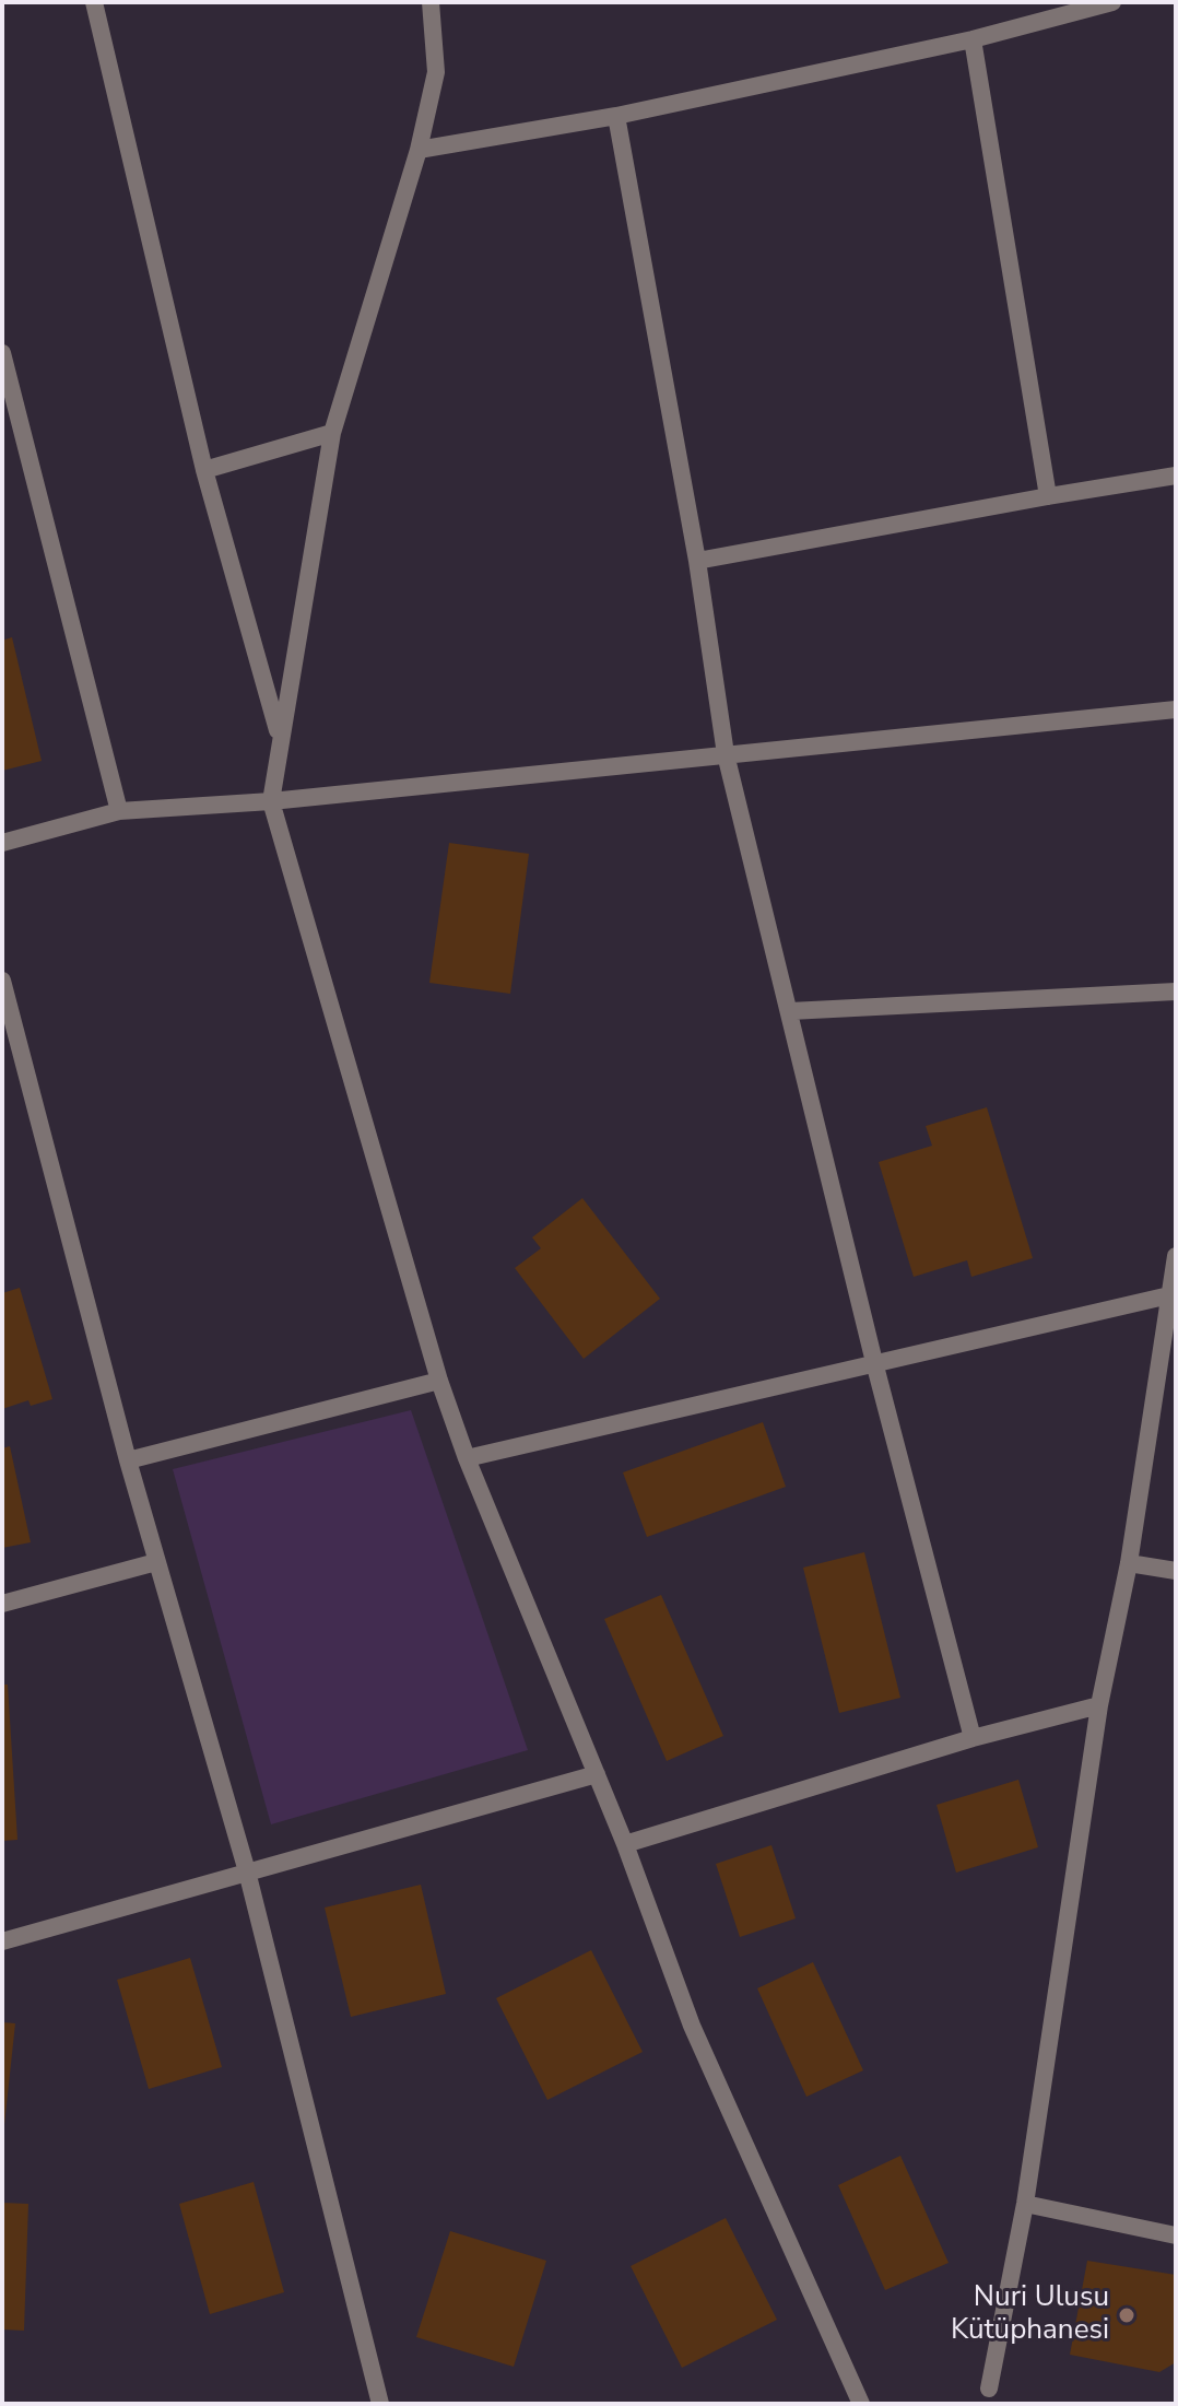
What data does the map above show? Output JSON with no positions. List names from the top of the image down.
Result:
{
  "places": ["Nuri Ulusu Kütüphanesi"]
}
